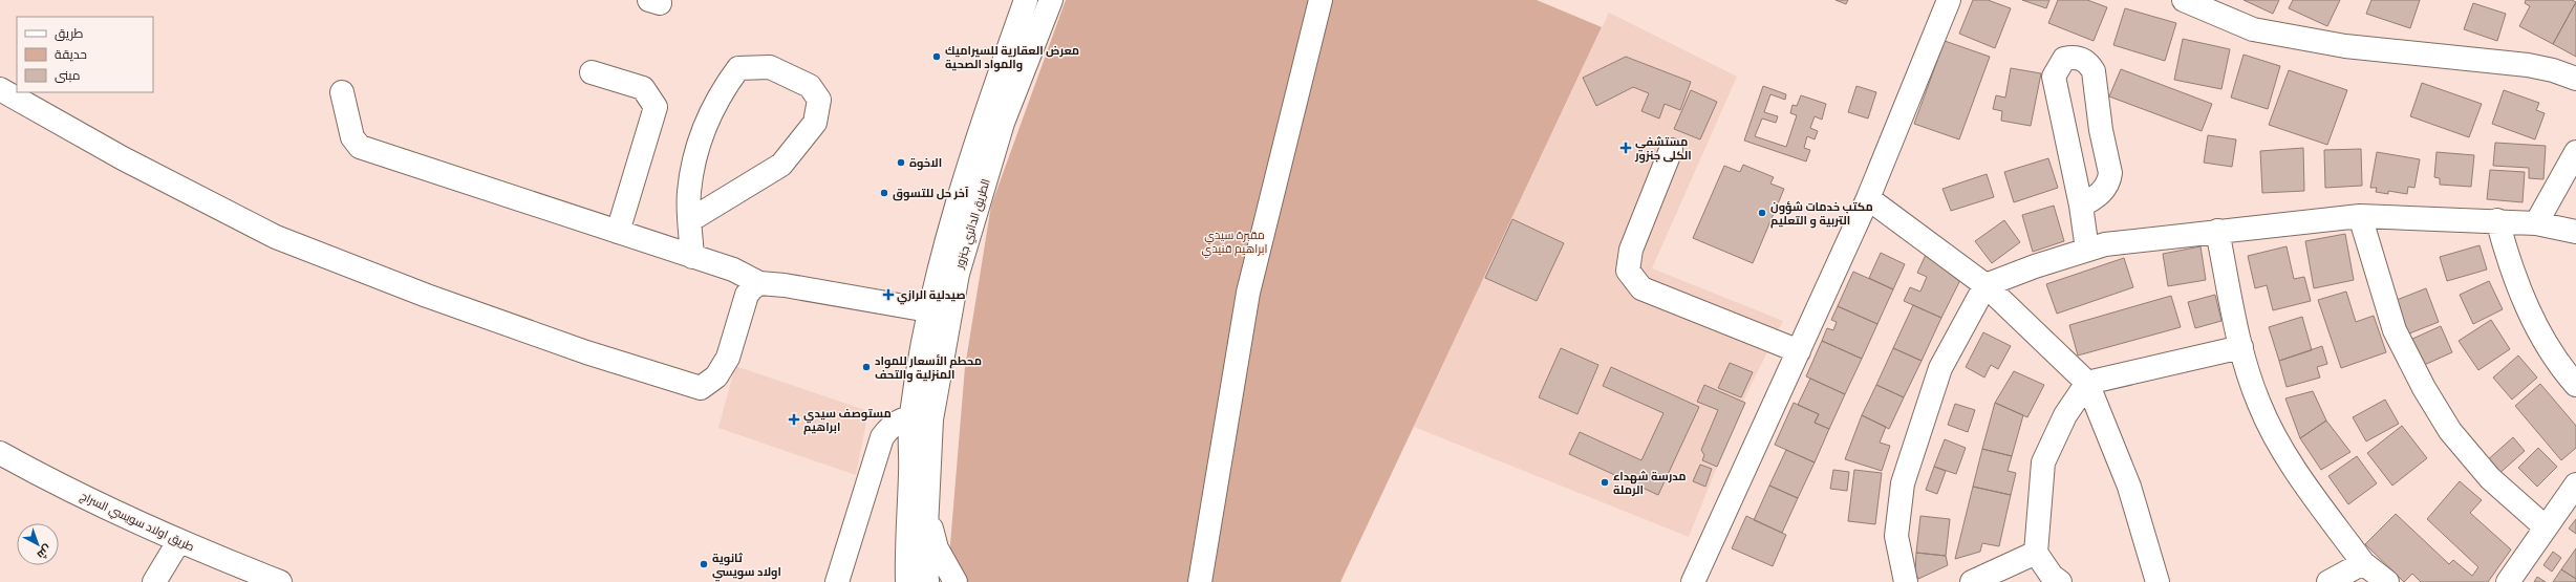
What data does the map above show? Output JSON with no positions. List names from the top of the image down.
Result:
{
  "streets": {
    "street": ["الطريق الدائري جنزور", "طريق اولاد سويسي السراج"]
  },
  "parks": ["مقبرة سيدي ابراهيم قنيدي"],
  "places": {
    "other": [
      "معرض العقارية للسيراميك والمواد الصحية",
      "الاخوة",
      "آخر حل للتسوق",
      "مكتب خدمات شؤون التربية و التعليم",
      "محطم الأسعار للمواد المنزلية والتحف",
      "مدرسة شهداء الرملة",
      "ثانوية اولاد سويسي"
    ],
    "health": ["مستشفي الكلى جنزور", "صيدلية الرازي", "مستوصف سيدي ابراهيم"]
  },
  "legend": ["طريق", "حديقة", "مبنى"],
  "north": "bottom right"
}
